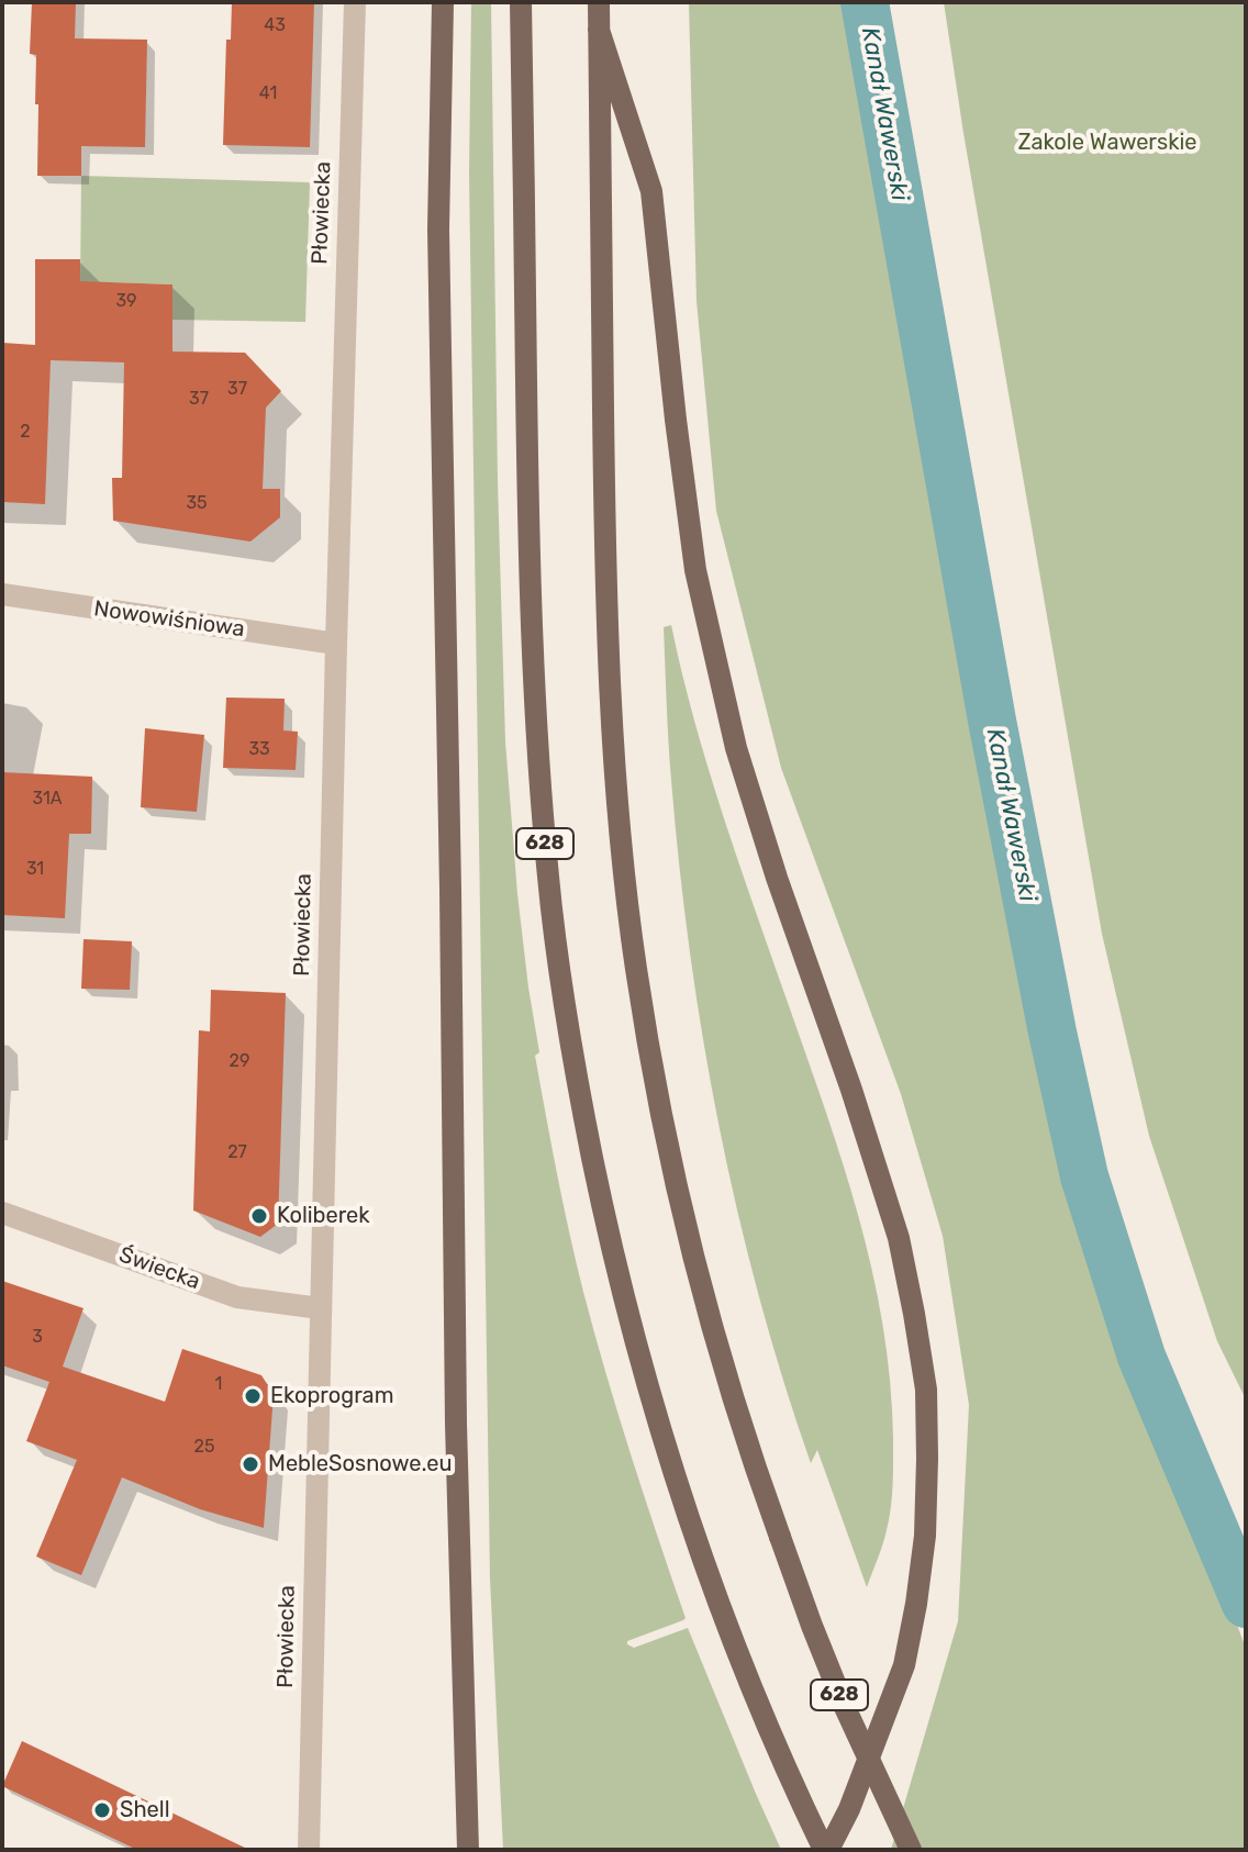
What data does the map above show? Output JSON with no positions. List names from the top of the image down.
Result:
{
  "streets": {
    "main road": ["628"],
    "street": ["Płowiecka", "Nowowiśniowa", "Świecka"]
  },
  "crossings": [
    ["Płowiecka", "Nowowiśniowa"],
    ["Płowiecka", "Świecka"]
  ],
  "water": ["Kanał Wawerski"],
  "parks": ["Zakole Wawerskie"],
  "places": [
    "Koliberek",
    "Ekoprogram",
    "MebleSosnowe.eu",
    "Shell"
  ],
  "house_numbers": [
    "43",
    "41",
    "39",
    "37",
    "37",
    "2",
    "35",
    "33",
    "31A",
    "31",
    "29",
    "27",
    "3",
    "1",
    "25"
  ]
}
